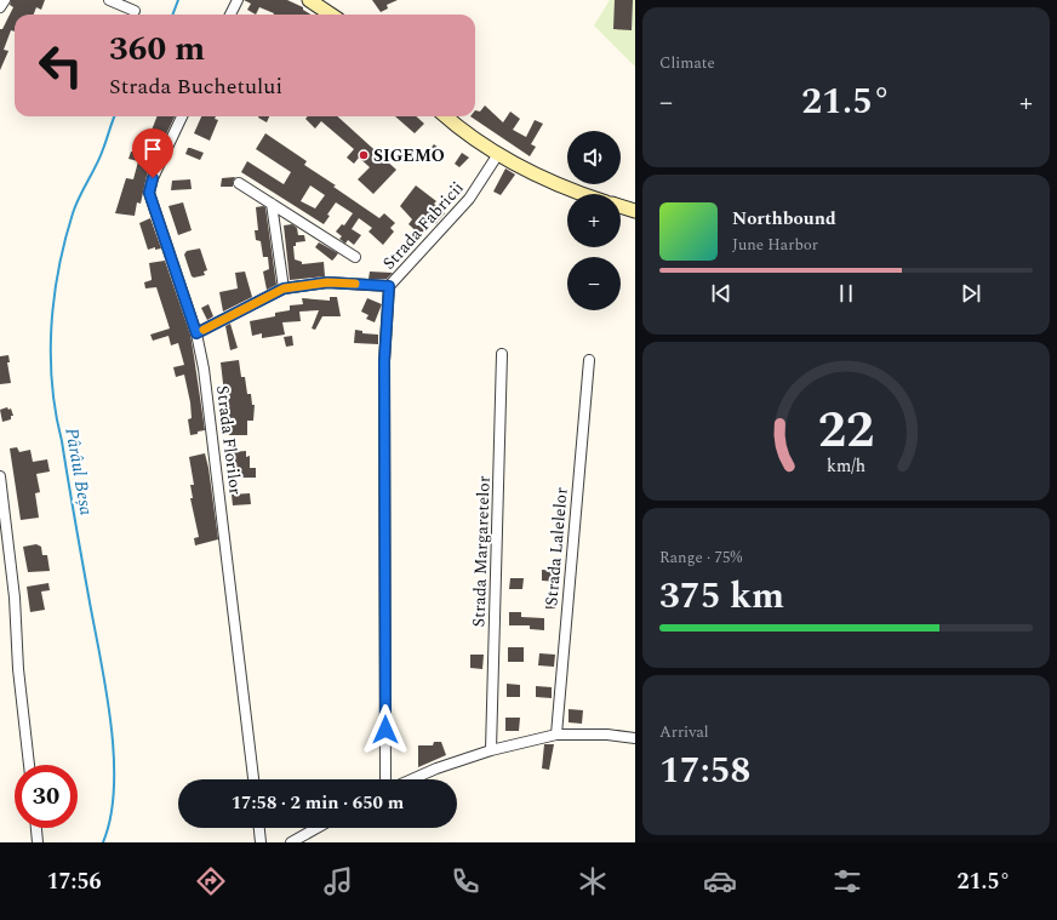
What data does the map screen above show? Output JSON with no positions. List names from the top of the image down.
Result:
{
  "streets": {
    "street": [
      "Strada Fabricii",
      "Strada Florilor",
      "Strada Lalelelor",
      "Strada Margaretelor"
    ]
  },
  "water": ["Pârâul Beșa"],
  "places": ["SIGEMO"],
  "page": {
    "tile": [
      "Climate",
      ["Range · 75%", "375 km"],
      ["Arrival", "17:58"]
    ],
    "turn": ["360 m", "Strada Buchetului"],
    "heat": ["−", "21.5°", "+"],
    "map_buttons": ["+", "−"],
    "song": ["Northbound", "June Harbor"],
    "limit": "30",
    "trip": "17:58 · 2 min · 650 m",
    "tabs": ["17:56", "21.5°"],
    "gauge": ["22", "km/h"]
  }
}
